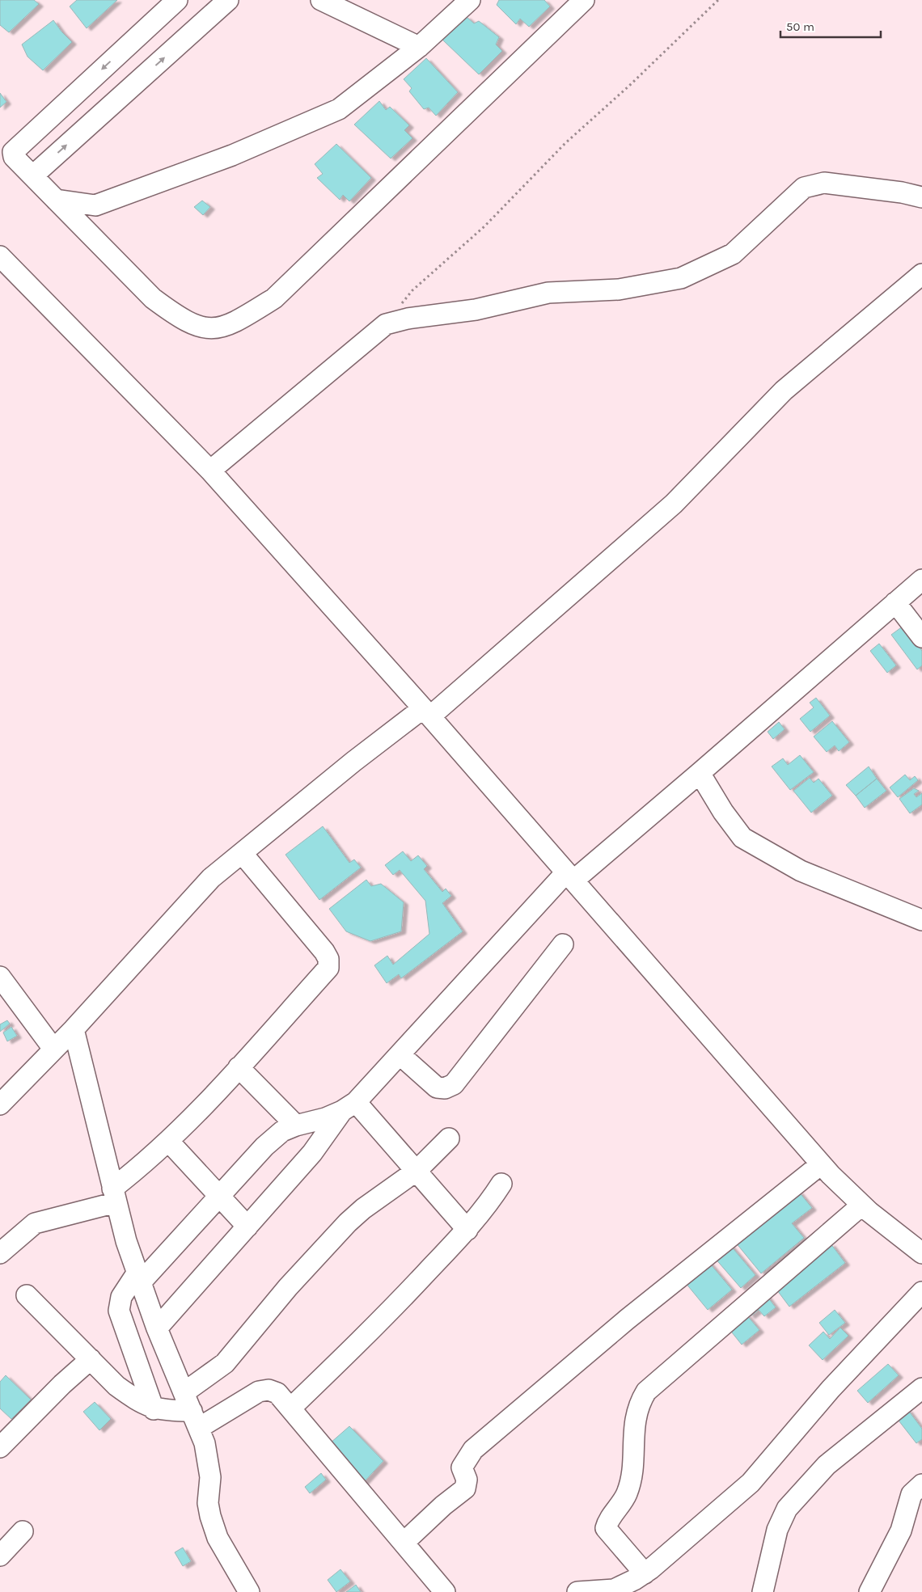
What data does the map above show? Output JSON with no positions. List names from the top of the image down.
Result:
{
  "scale_bar": "50 m"
}
